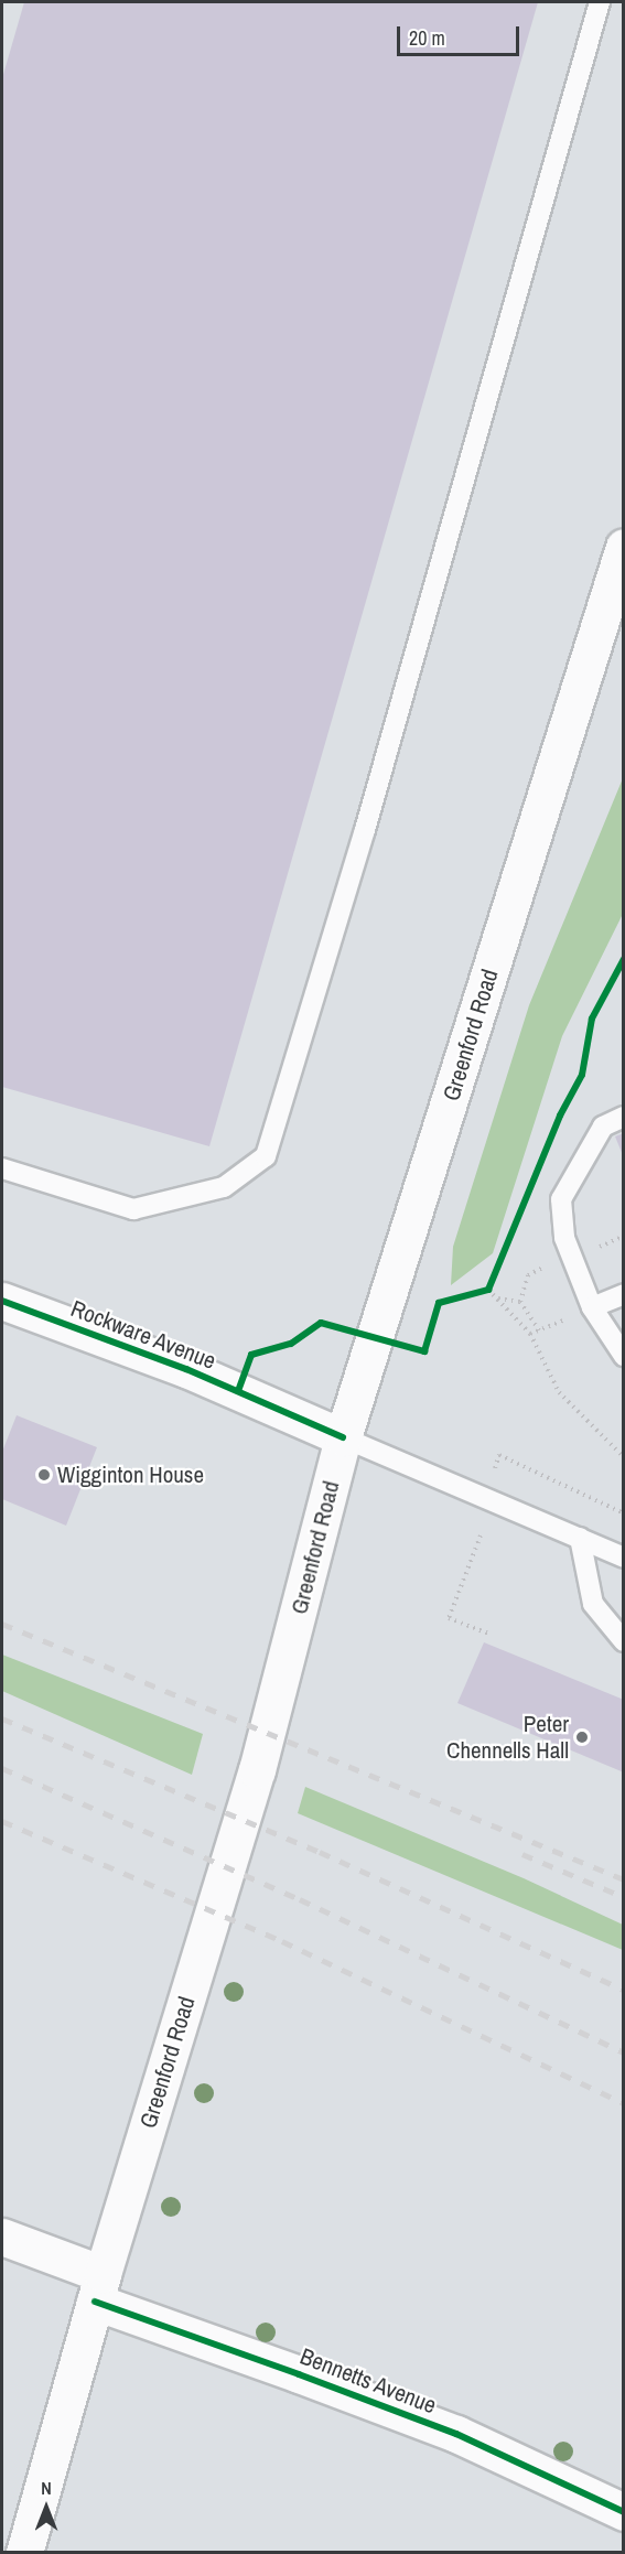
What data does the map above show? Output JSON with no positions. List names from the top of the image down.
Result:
{
  "streets": {
    "main road": ["Greenford Road", "Rockware Avenue", "Bennetts Avenue"]
  },
  "crossings": [
    ["Greenford Road", "Rockware Avenue"],
    ["Greenford Road", "Bennetts Avenue"]
  ],
  "places": ["Wigginton House", "Peter Chennells Hall"],
  "scale_bar": "20 m",
  "north": "top"
}
